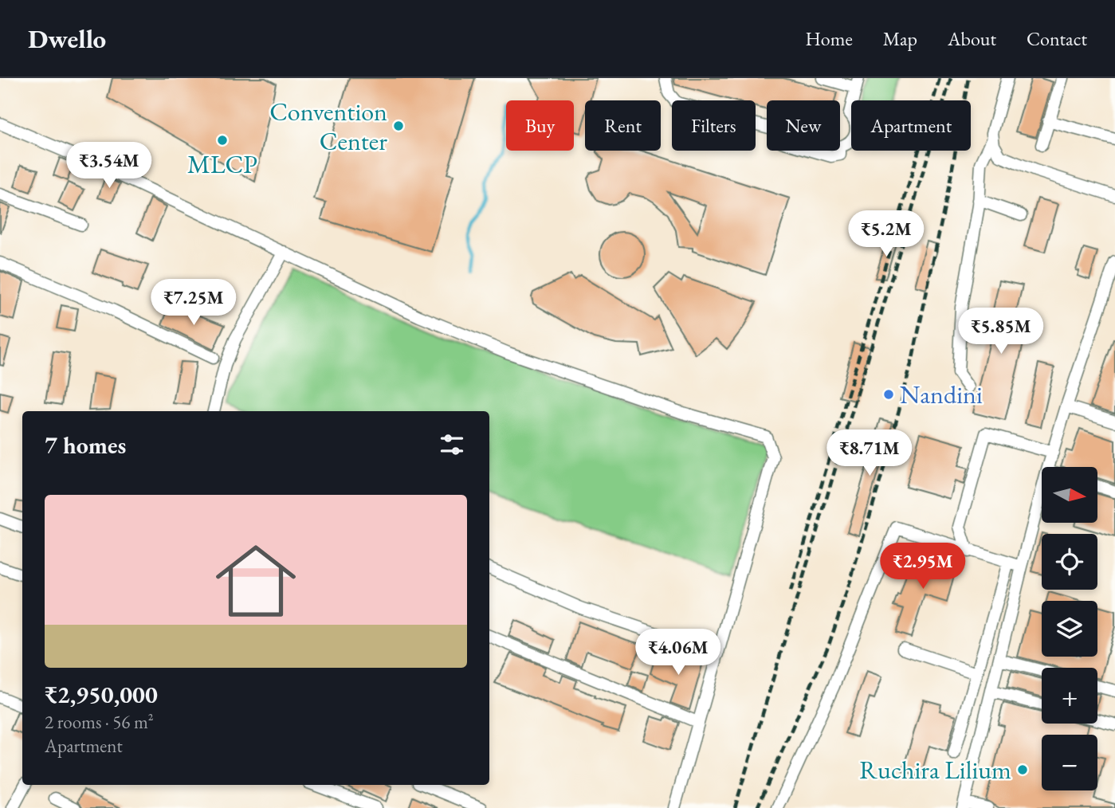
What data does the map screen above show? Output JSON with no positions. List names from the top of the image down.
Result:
{
  "places": [
    "Convention Center",
    "MLCP",
    "Nandini",
    "Ruchira Lilium"
  ],
  "north": "right",
  "page": {
    "header": "Dwello",
    "nav": [
      "Home",
      "Map",
      "About",
      "Contact"
    ],
    "chip": [
      "Buy",
      "Rent",
      "Filters",
      "New",
      "Apartment"
    ],
    "price": [
      "₹3.54M",
      "₹5.2M",
      "₹7.25M",
      "₹5.85M",
      "₹8.71M",
      "₹2.95M",
      "₹4.06M"
    ],
    "heading": "7 homes",
    "map_buttons": ["+", "−"],
    "list": [
      {
        "name": "₹2,950,000",
        "note": "2 rooms · 56 m² · Apartment"
      }
    ]
  }
}
